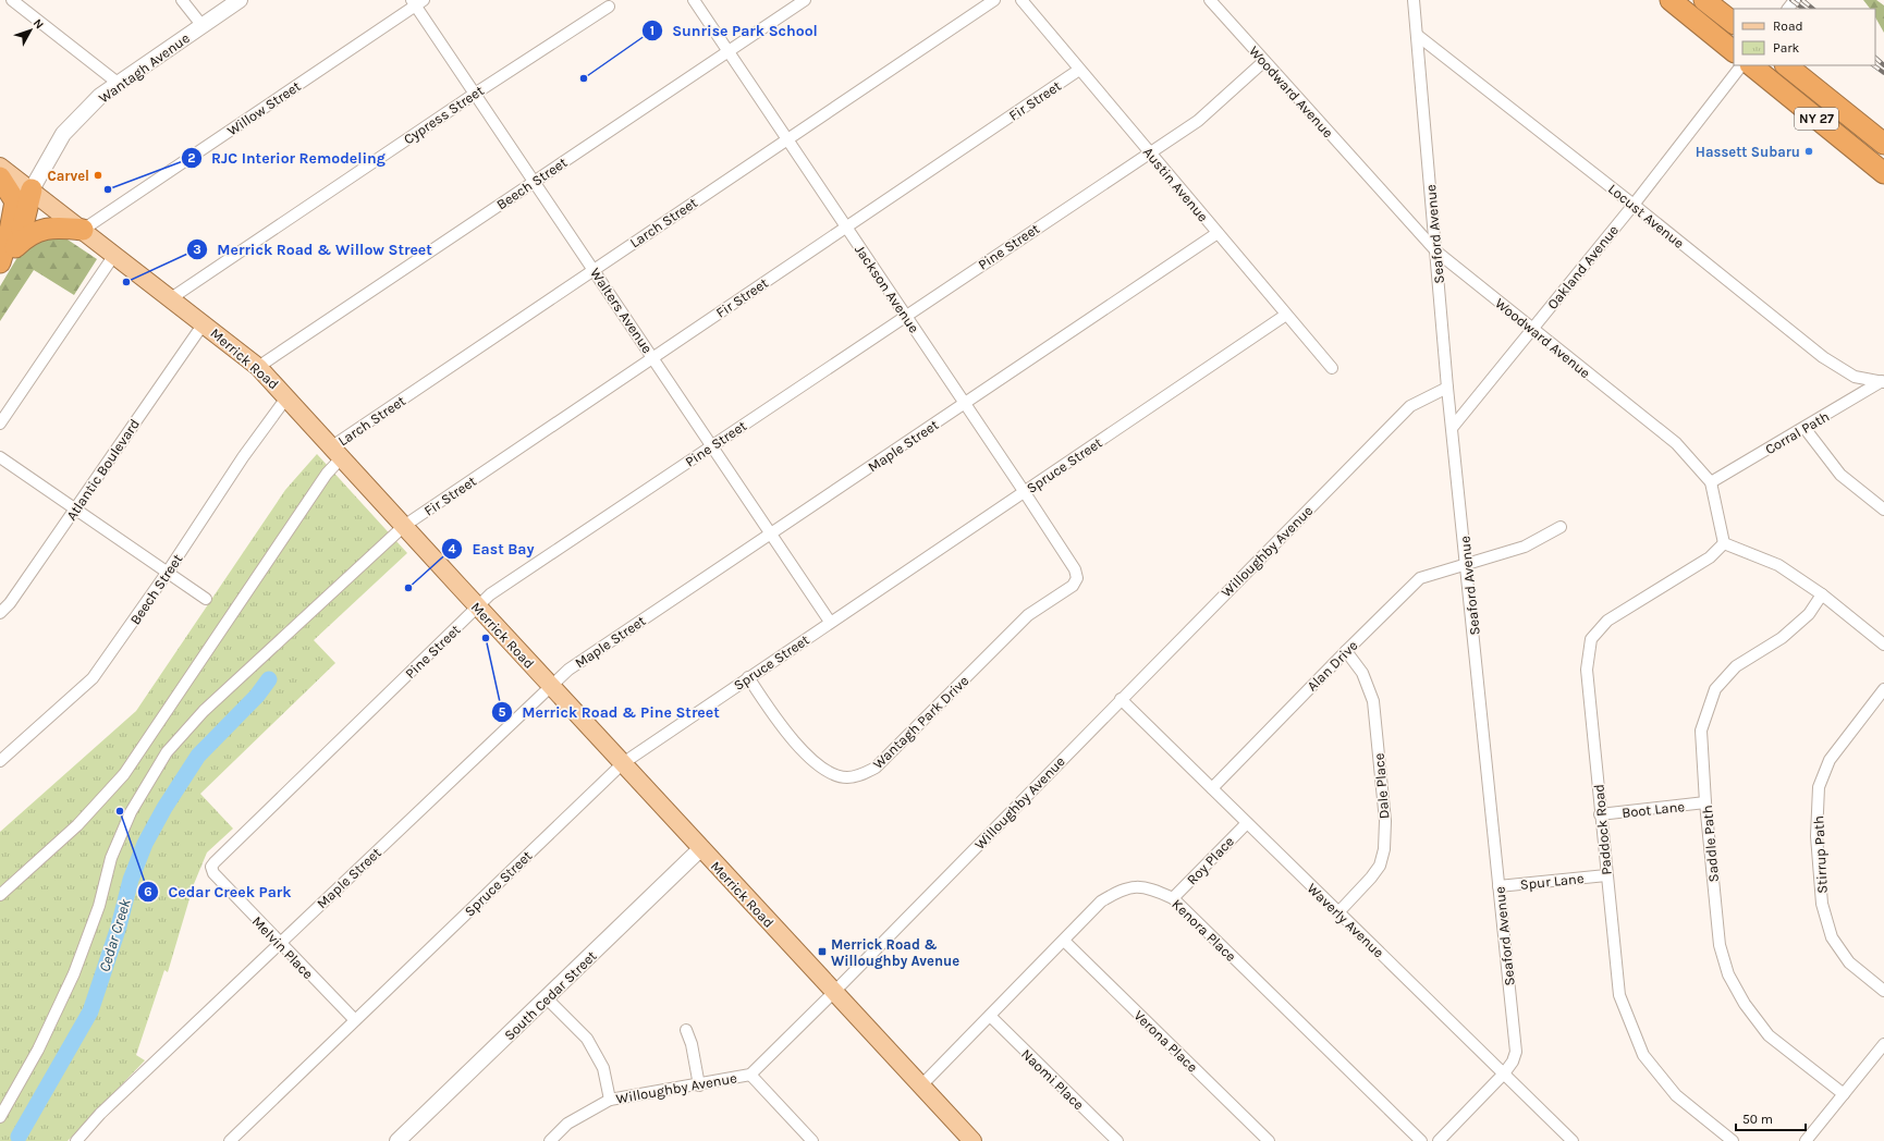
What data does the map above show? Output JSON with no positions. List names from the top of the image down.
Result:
{
  "streets": {
    "highway": ["NY 27"],
    "main road": ["Merrick Road"],
    "street": [
      "Wantagh Avenue",
      "Woodward Avenue",
      "Fir Street",
      "Willow Street",
      "Cypress Street",
      "Beech Street",
      "Austin Avenue",
      "Locust Avenue",
      "Larch Street",
      "Seaford Avenue",
      "Pine Street",
      "Oakland Avenue",
      "Jackson Avenue",
      "Walters Avenue",
      "Corral Path",
      "Maple Street",
      "Spruce Street",
      "Atlantic Boulevard",
      "Willoughby Avenue",
      "Alan Drive",
      "Wantagh Park Drive",
      "Dale Place",
      "Boot Lane",
      "Paddock Road",
      "Saddle Path",
      "Stirrup Path",
      "Roy Place",
      "Spur Lane",
      "Waverly Avenue",
      "Kenora Place",
      "Melvin Place",
      "South Cedar Street",
      "Verona Place",
      "Naomi Place"
    ]
  },
  "crossings": [
    ["Wantagh Avenue", "Merrick Road"],
    ["Woodward Avenue", "Seaford Avenue"],
    ["Woodward Avenue", "Pine Street"],
    ["Woodward Avenue", "Oakland Avenue"],
    ["Woodward Avenue", "Corral Path"],
    ["Woodward Avenue", "Paddock Road"],
    ["Fir Street", "Austin Avenue"],
    ["Fir Street", "Jackson Avenue"],
    ["Fir Street", "Walters Avenue"],
    ["Fir Street", "Merrick Road"],
    ["Willow Street", "Walters Avenue"],
    ["Willow Street", "Merrick Road"],
    ["Cypress Street", "Walters Avenue"],
    ["Cypress Street", "Merrick Road"],
    ["Beech Street", "Jackson Avenue"],
    ["Beech Street", "Walters Avenue"],
    ["Beech Street", "Merrick Road"],
    ["Austin Avenue", "Pine Street"],
    ["Austin Avenue", "Maple Street"],
    ["Austin Avenue", "Spruce Street"],
    ["Locust Avenue", "Seaford Avenue"],
    ["Locust Avenue", "Oakland Avenue"],
    ["Locust Avenue", "Corral Path"],
    ["Larch Street", "Jackson Avenue"],
    ["Larch Street", "Walters Avenue"],
    ["Larch Street", "Merrick Road"],
    ["Seaford Avenue", "Oakland Avenue"],
    ["Seaford Avenue", "Willoughby Avenue"],
    ["Seaford Avenue", "Alan Drive"],
    ["Seaford Avenue", "Spur Lane"],
    ["Seaford Avenue", "Waverly Avenue"],
    ["Pine Street", "Jackson Avenue"],
    ["Pine Street", "Walters Avenue"],
    ["Pine Street", "Merrick Road"],
    ["Pine Street", "Melvin Place"],
    ["Jackson Avenue", "Maple Street"],
    ["Jackson Avenue", "Spruce Street"],
    ["Jackson Avenue", "Wantagh Park Drive"],
    ["Walters Avenue", "Maple Street"],
    ["Walters Avenue", "Spruce Street"],
    ["Merrick Road", "Maple Street"],
    ["Merrick Road", "Spruce Street"],
    ["Merrick Road", "Atlantic Boulevard"],
    ["Merrick Road", "Willoughby Avenue"],
    ["Merrick Road", "Kenora Place"],
    ["Merrick Road", "South Cedar Street"],
    ["Maple Street", "Melvin Place"],
    ["Spruce Street", "Wantagh Park Drive"],
    ["Spruce Street", "Melvin Place"],
    ["Willoughby Avenue", "Waverly Avenue"],
    ["Alan Drive", "Dale Place"],
    ["Alan Drive", "Waverly Avenue"],
    ["Dale Place", "Waverly Avenue"],
    ["Boot Lane", "Paddock Road"],
    ["Boot Lane", "Saddle Path"],
    ["Paddock Road", "Spur Lane"],
    ["Roy Place", "Waverly Avenue"],
    ["Roy Place", "Kenora Place"],
    ["Kenora Place", "Verona Place"],
    ["Kenora Place", "Naomi Place"]
  ],
  "water": ["Cedar Creek"],
  "places": {
    "other": [
      "Sunrise Park School",
      "Hassett Subaru",
      "Carvel",
      "RJC Interior Remodeling",
      "Merrick Road & Willow Street",
      "East Bay",
      "Merrick Road & Pine Street",
      "Cedar Creek Park"
    ],
    "transit": ["Merrick Road & Willoughby Avenue"]
  },
  "legend": ["Road", "Park"],
  "scale_bar": "50 m",
  "north": "top right"
}
